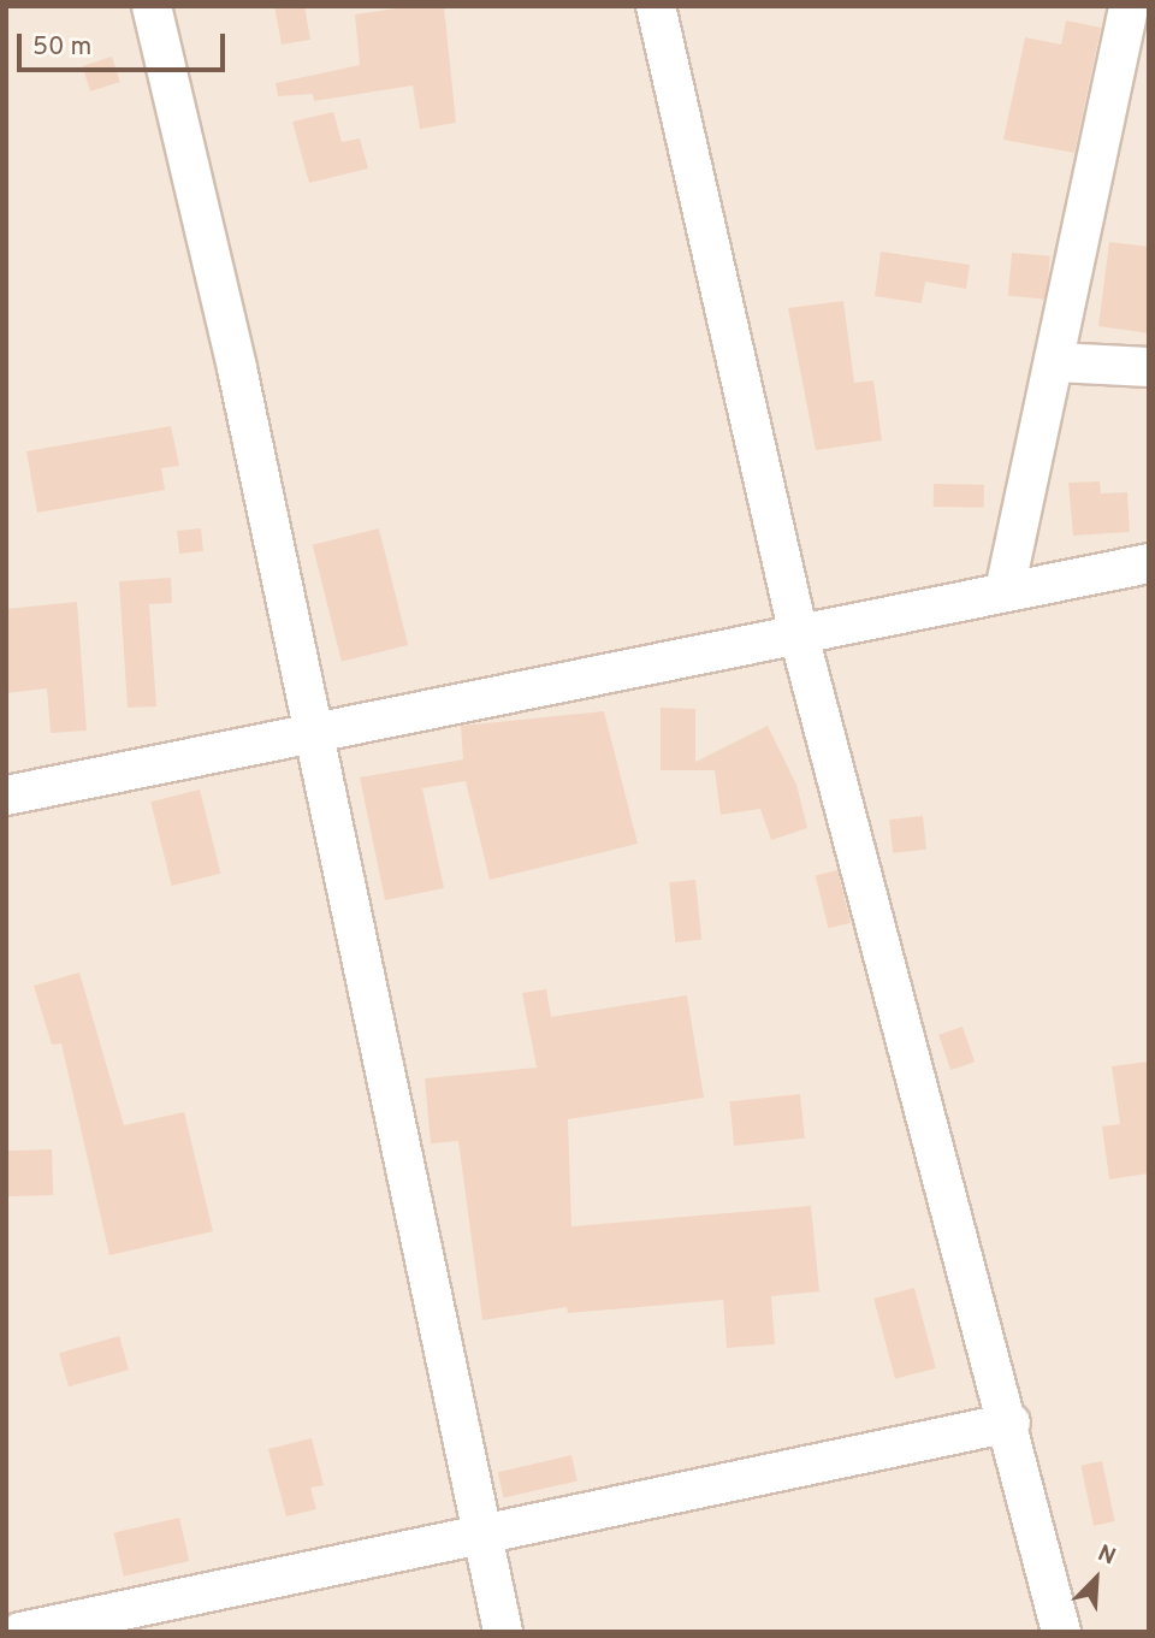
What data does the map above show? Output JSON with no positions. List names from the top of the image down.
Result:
{
  "scale_bar": "50 m",
  "north": "top right"
}
